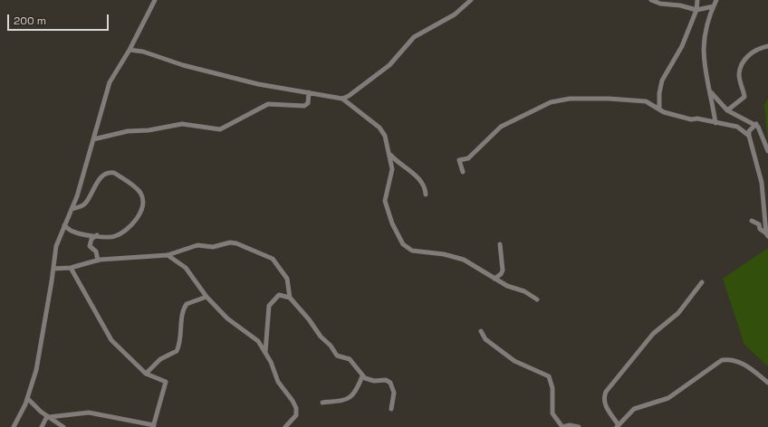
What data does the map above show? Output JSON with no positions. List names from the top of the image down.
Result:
{
  "scale_bar": "200 m"
}
